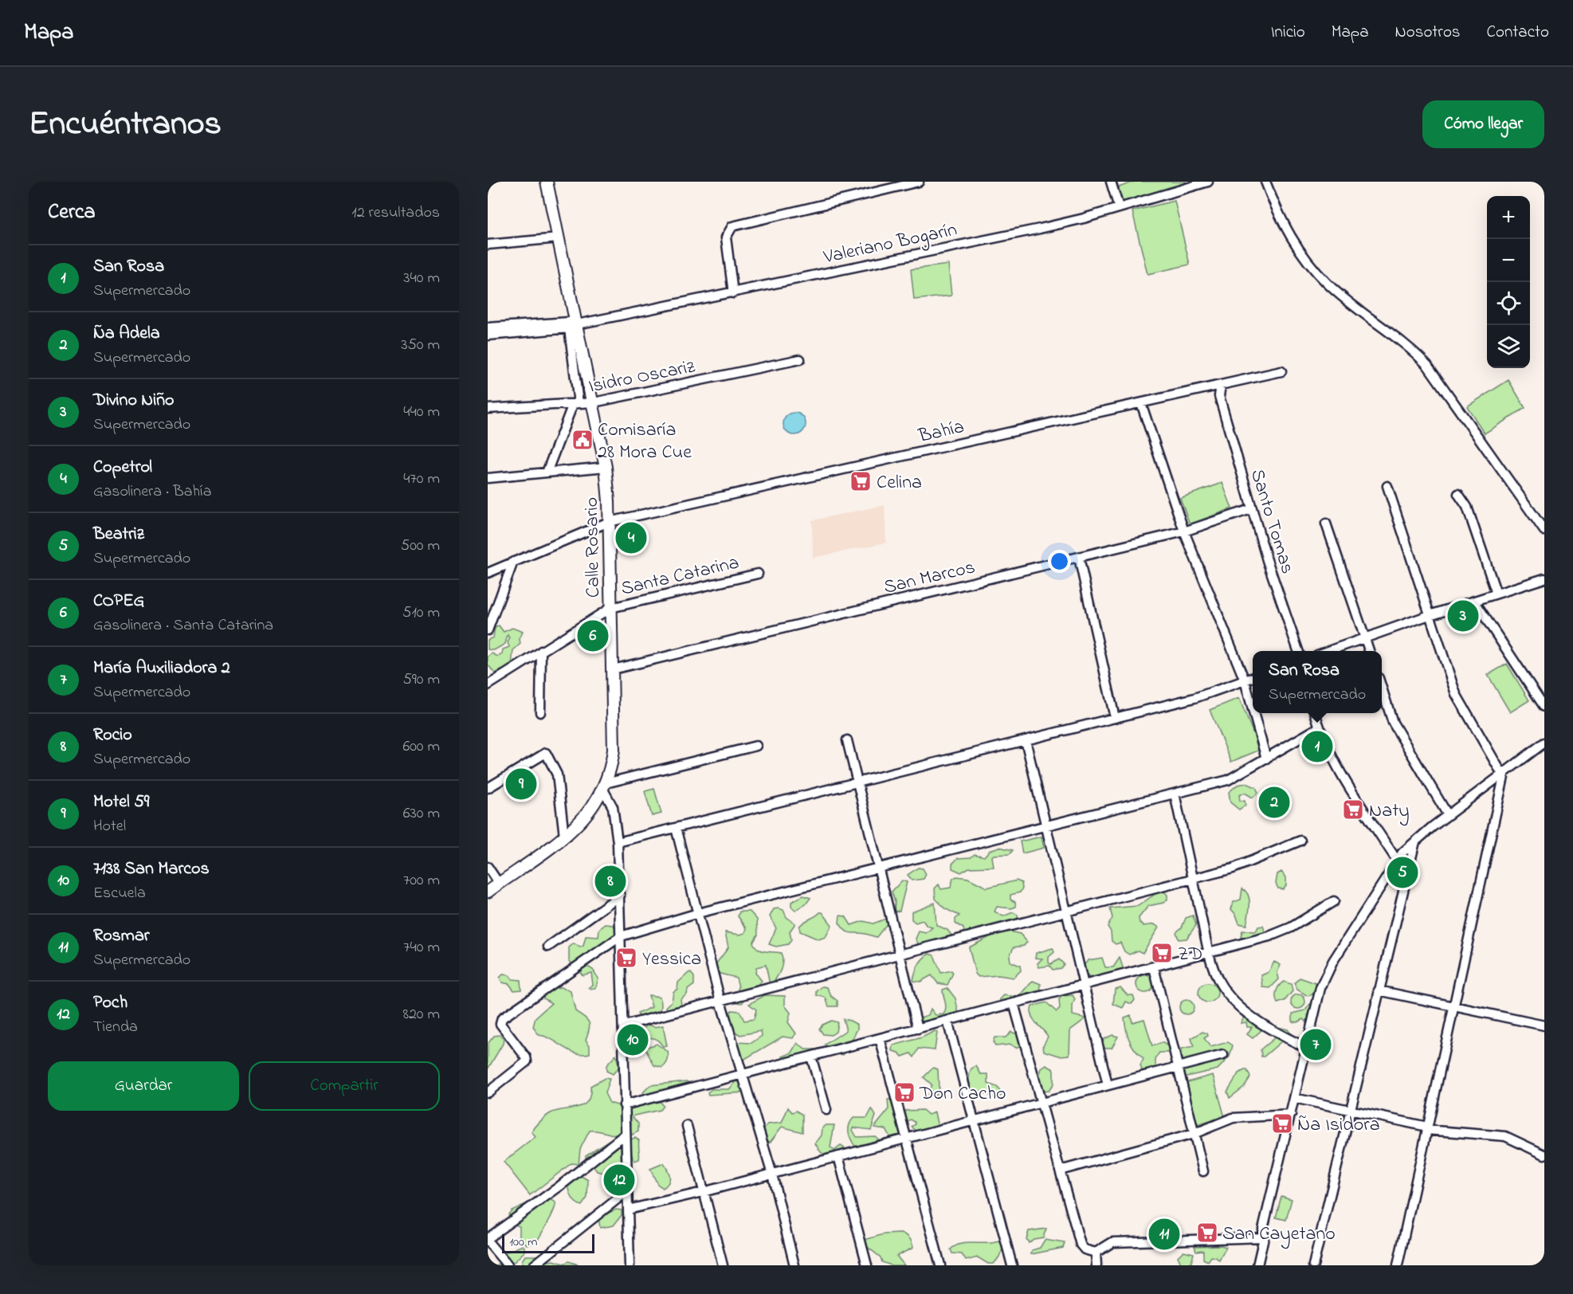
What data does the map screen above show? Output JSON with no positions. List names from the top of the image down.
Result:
{
  "streets": {
    "main road": ["Calle Rosario"],
    "street": [
      "Valeriano Bogarín",
      "Isidro Oscariz",
      "Bahía",
      "Santo Tomas",
      "Santa Catarina",
      "San Marcos"
    ]
  },
  "crossings": [
    ["Valeriano Bogarín", "Calle Rosario"],
    ["Isidro Oscariz", "Calle Rosario"],
    ["Bahía", "Santo Tomas"],
    ["Bahía", "Calle Rosario"],
    ["Santo Tomas", "San Marcos"],
    ["Calle Rosario", "Santa Catarina"],
    ["Calle Rosario", "San Marcos"]
  ],
  "places": {
    "public building": ["Comisaría 28 Mora Cue"],
    "supermarket": [
      "Celina",
      "Naty",
      "ZD",
      "Yessica",
      "Don Cacho",
      "Ña Isidora",
      "San Cayetano"
    ]
  },
  "scale_bar": "100 m",
  "page": {
    "header": "Mapa",
    "nav": [
      "Inicio",
      "Mapa",
      "Nosotros",
      "Contacto"
    ],
    "title": "Encuéntranos",
    "buttons": [
      "Cómo llegar",
      ["Guardar", "Compartir"]
    ],
    "heading": ["Cerca", "12 resultados"],
    "map_buttons": ["+", "−"],
    "list": [
      {
        "mark": "1",
        "name": "San Rosa",
        "note": "Supermercado",
        "value": "340 m"
      },
      {
        "mark": "2",
        "name": "Ña Adela",
        "note": "Supermercado",
        "value": "350 m"
      },
      {
        "mark": "3",
        "name": "Divino Niño",
        "note": "Supermercado",
        "value": "440 m"
      },
      {
        "mark": "4",
        "name": "Copetrol",
        "note": "Gasolinera · Bahía",
        "value": "470 m"
      },
      {
        "mark": "5",
        "name": "Beatriz",
        "note": "Supermercado",
        "value": "500 m"
      },
      {
        "mark": "6",
        "name": "COPEG",
        "note": "Gasolinera · Santa Catarina",
        "value": "510 m"
      },
      {
        "mark": "7",
        "name": "María Auxiliadora 2",
        "note": "Supermercado",
        "value": "590 m"
      },
      {
        "mark": "8",
        "name": "Rocio",
        "note": "Supermercado",
        "value": "600 m"
      },
      {
        "mark": "9",
        "name": "Motel 59",
        "note": "Hotel",
        "value": "630 m"
      },
      {
        "mark": "10",
        "name": "7138 San Marcos",
        "note": "Escuela",
        "value": "700 m"
      },
      {
        "mark": "11",
        "name": "Rosmar",
        "note": "Supermercado",
        "value": "740 m"
      },
      {
        "mark": "12",
        "name": "Poch",
        "note": "Tienda",
        "value": "820 m"
      }
    ],
    "pins": [
      "4",
      "3",
      "6",
      "1",
      "9",
      "2",
      "5",
      "8",
      "10",
      "7",
      "12",
      "11"
    ],
    "popup": ["San Rosa", "Supermercado"],
    "scale": "100 m"
  }
}
